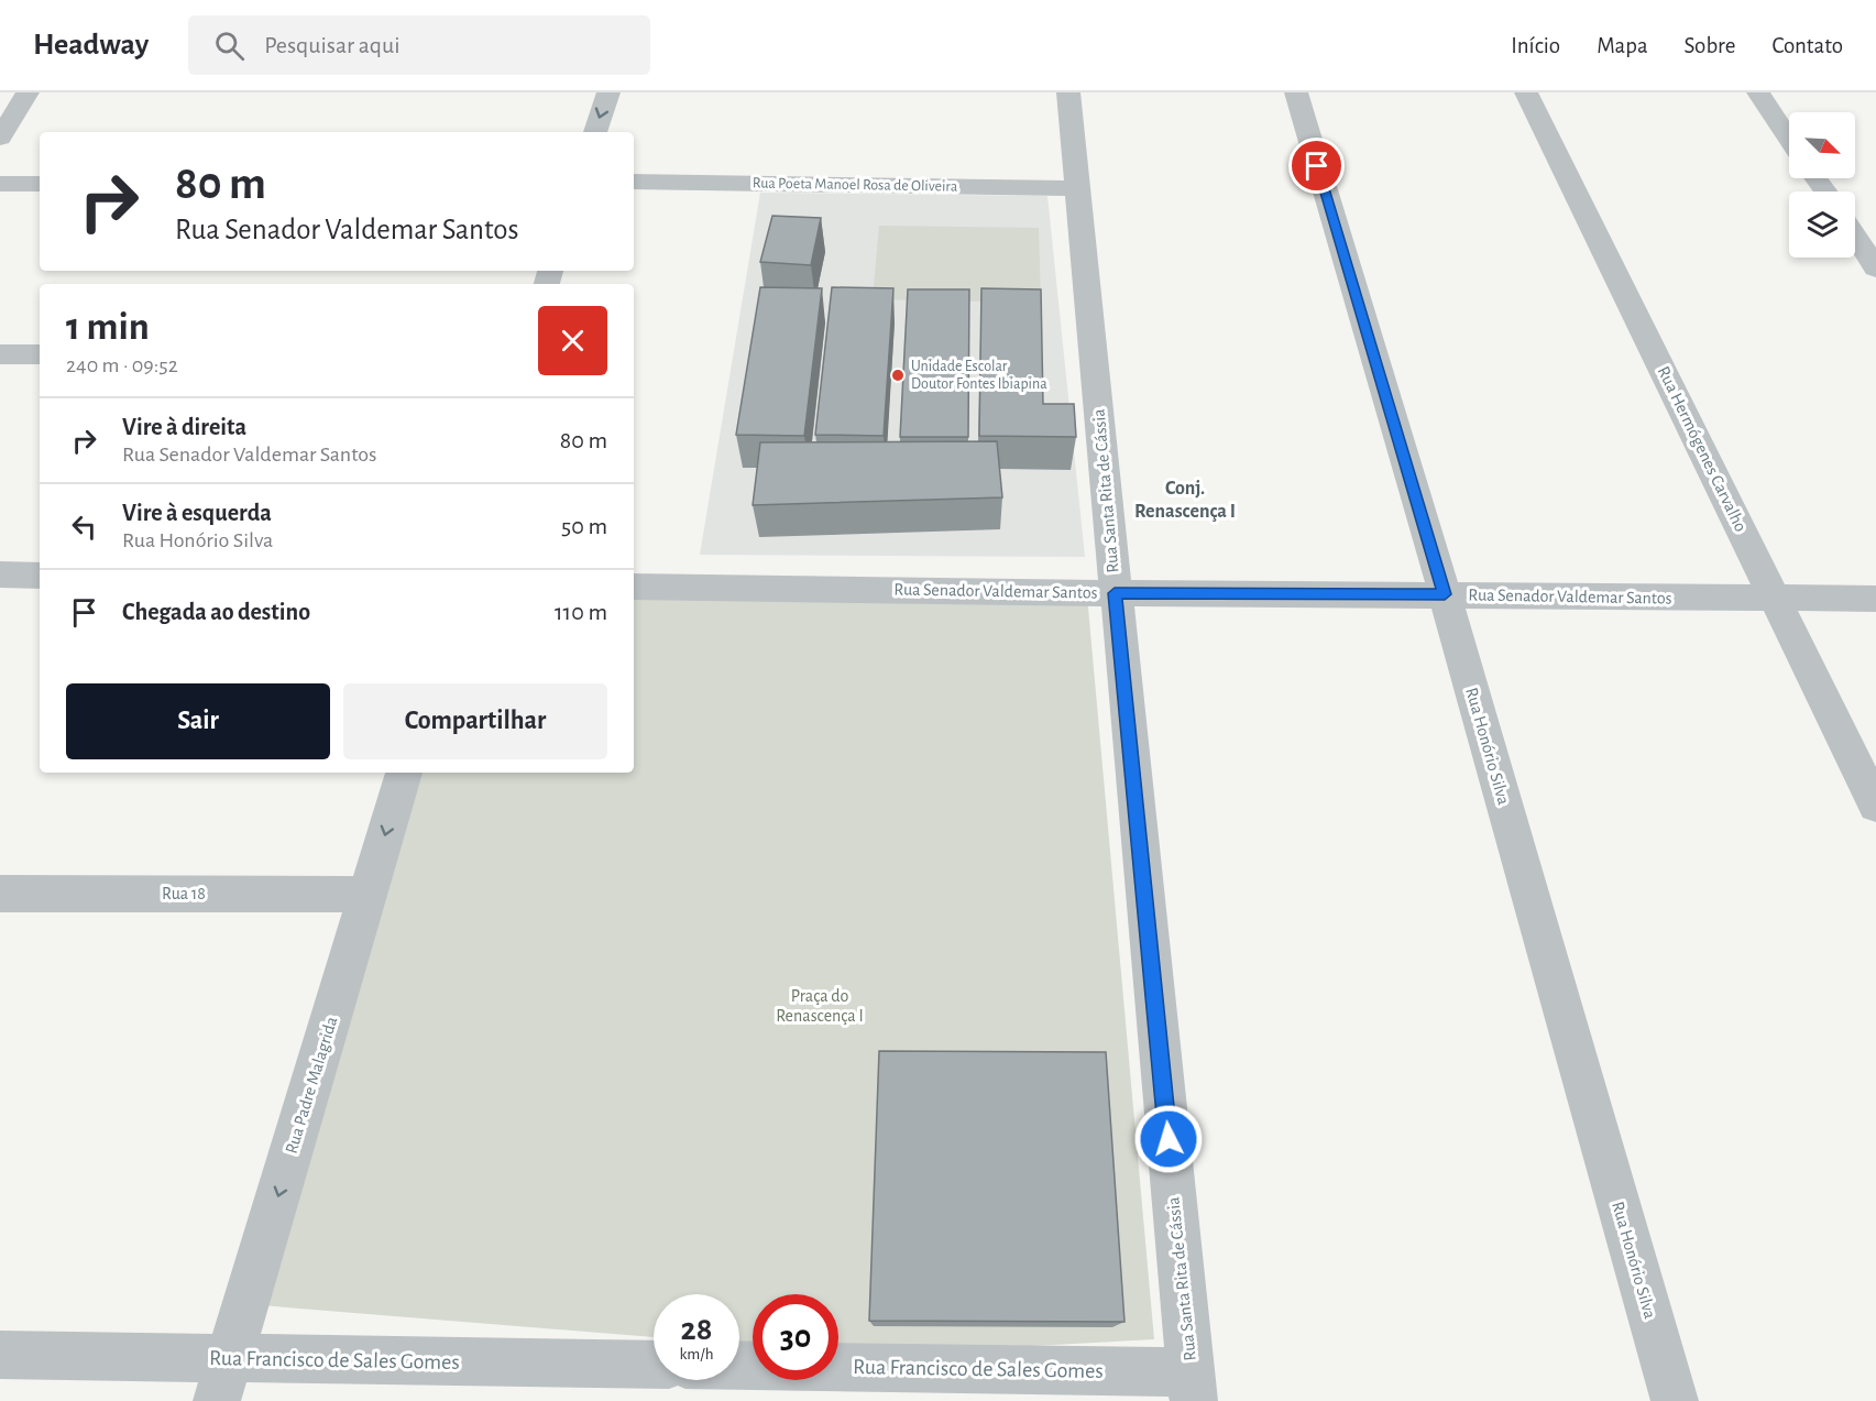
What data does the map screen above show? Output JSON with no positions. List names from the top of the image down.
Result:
{
  "streets": {
    "street": [
      "Rua Poeta Manoel Rosa de Oliveira",
      "Rua Hermógenes Carvalho",
      "Rua Santa Rita de Cássia",
      "Rua Senador Valdemar Santos",
      "Rua Honório Silva",
      "Rua 18",
      "Rua Padre Malagrida",
      "Rua Francisco de Sales Gomes"
    ]
  },
  "crossings": [
    ["Rua Poeta Manoel Rosa de Oliveira", "Rua Santa Rita de Cássia"],
    ["Rua Hermógenes Carvalho", "Rua Senador Valdemar Santos"],
    ["Rua Santa Rita de Cássia", "Rua Senador Valdemar Santos"],
    ["Rua Santa Rita de Cássia", "Rua Francisco de Sales Gomes"],
    ["Rua Senador Valdemar Santos", "Rua Honório Silva"],
    ["Rua 18", "Rua Padre Malagrida"],
    ["Rua Padre Malagrida", "Rua Francisco de Sales Gomes"]
  ],
  "one_way": ["Rua Padre Malagrida"],
  "districts": ["Conj. Renascença I"],
  "parks": ["Praça do Renascença I"],
  "places": ["Unidade Escolar Doutor Fontes Ibiapina"],
  "north": "bottom right",
  "page": {
    "header": "Headway",
    "search": "Pesquisar aqui",
    "nav": [
      "Início",
      "Mapa",
      "Sobre",
      "Contato"
    ],
    "turn": ["80 m", "Rua Senador Valdemar Santos"],
    "heading": ["1 min", "240 m · 09:52"],
    "list": [
      {
        "name": "Vire à direita",
        "note": "Rua Senador Valdemar Santos",
        "value": "80 m"
      },
      {
        "name": "Vire à esquerda",
        "note": "Rua Honório Silva",
        "value": "50 m"
      },
      {
        "name": "Chegada ao destino",
        "value": "110 m"
      }
    ],
    "buttons": ["Sair", "Compartilhar"],
    "speed": "28 km/h",
    "limit": "30"
  }
}
